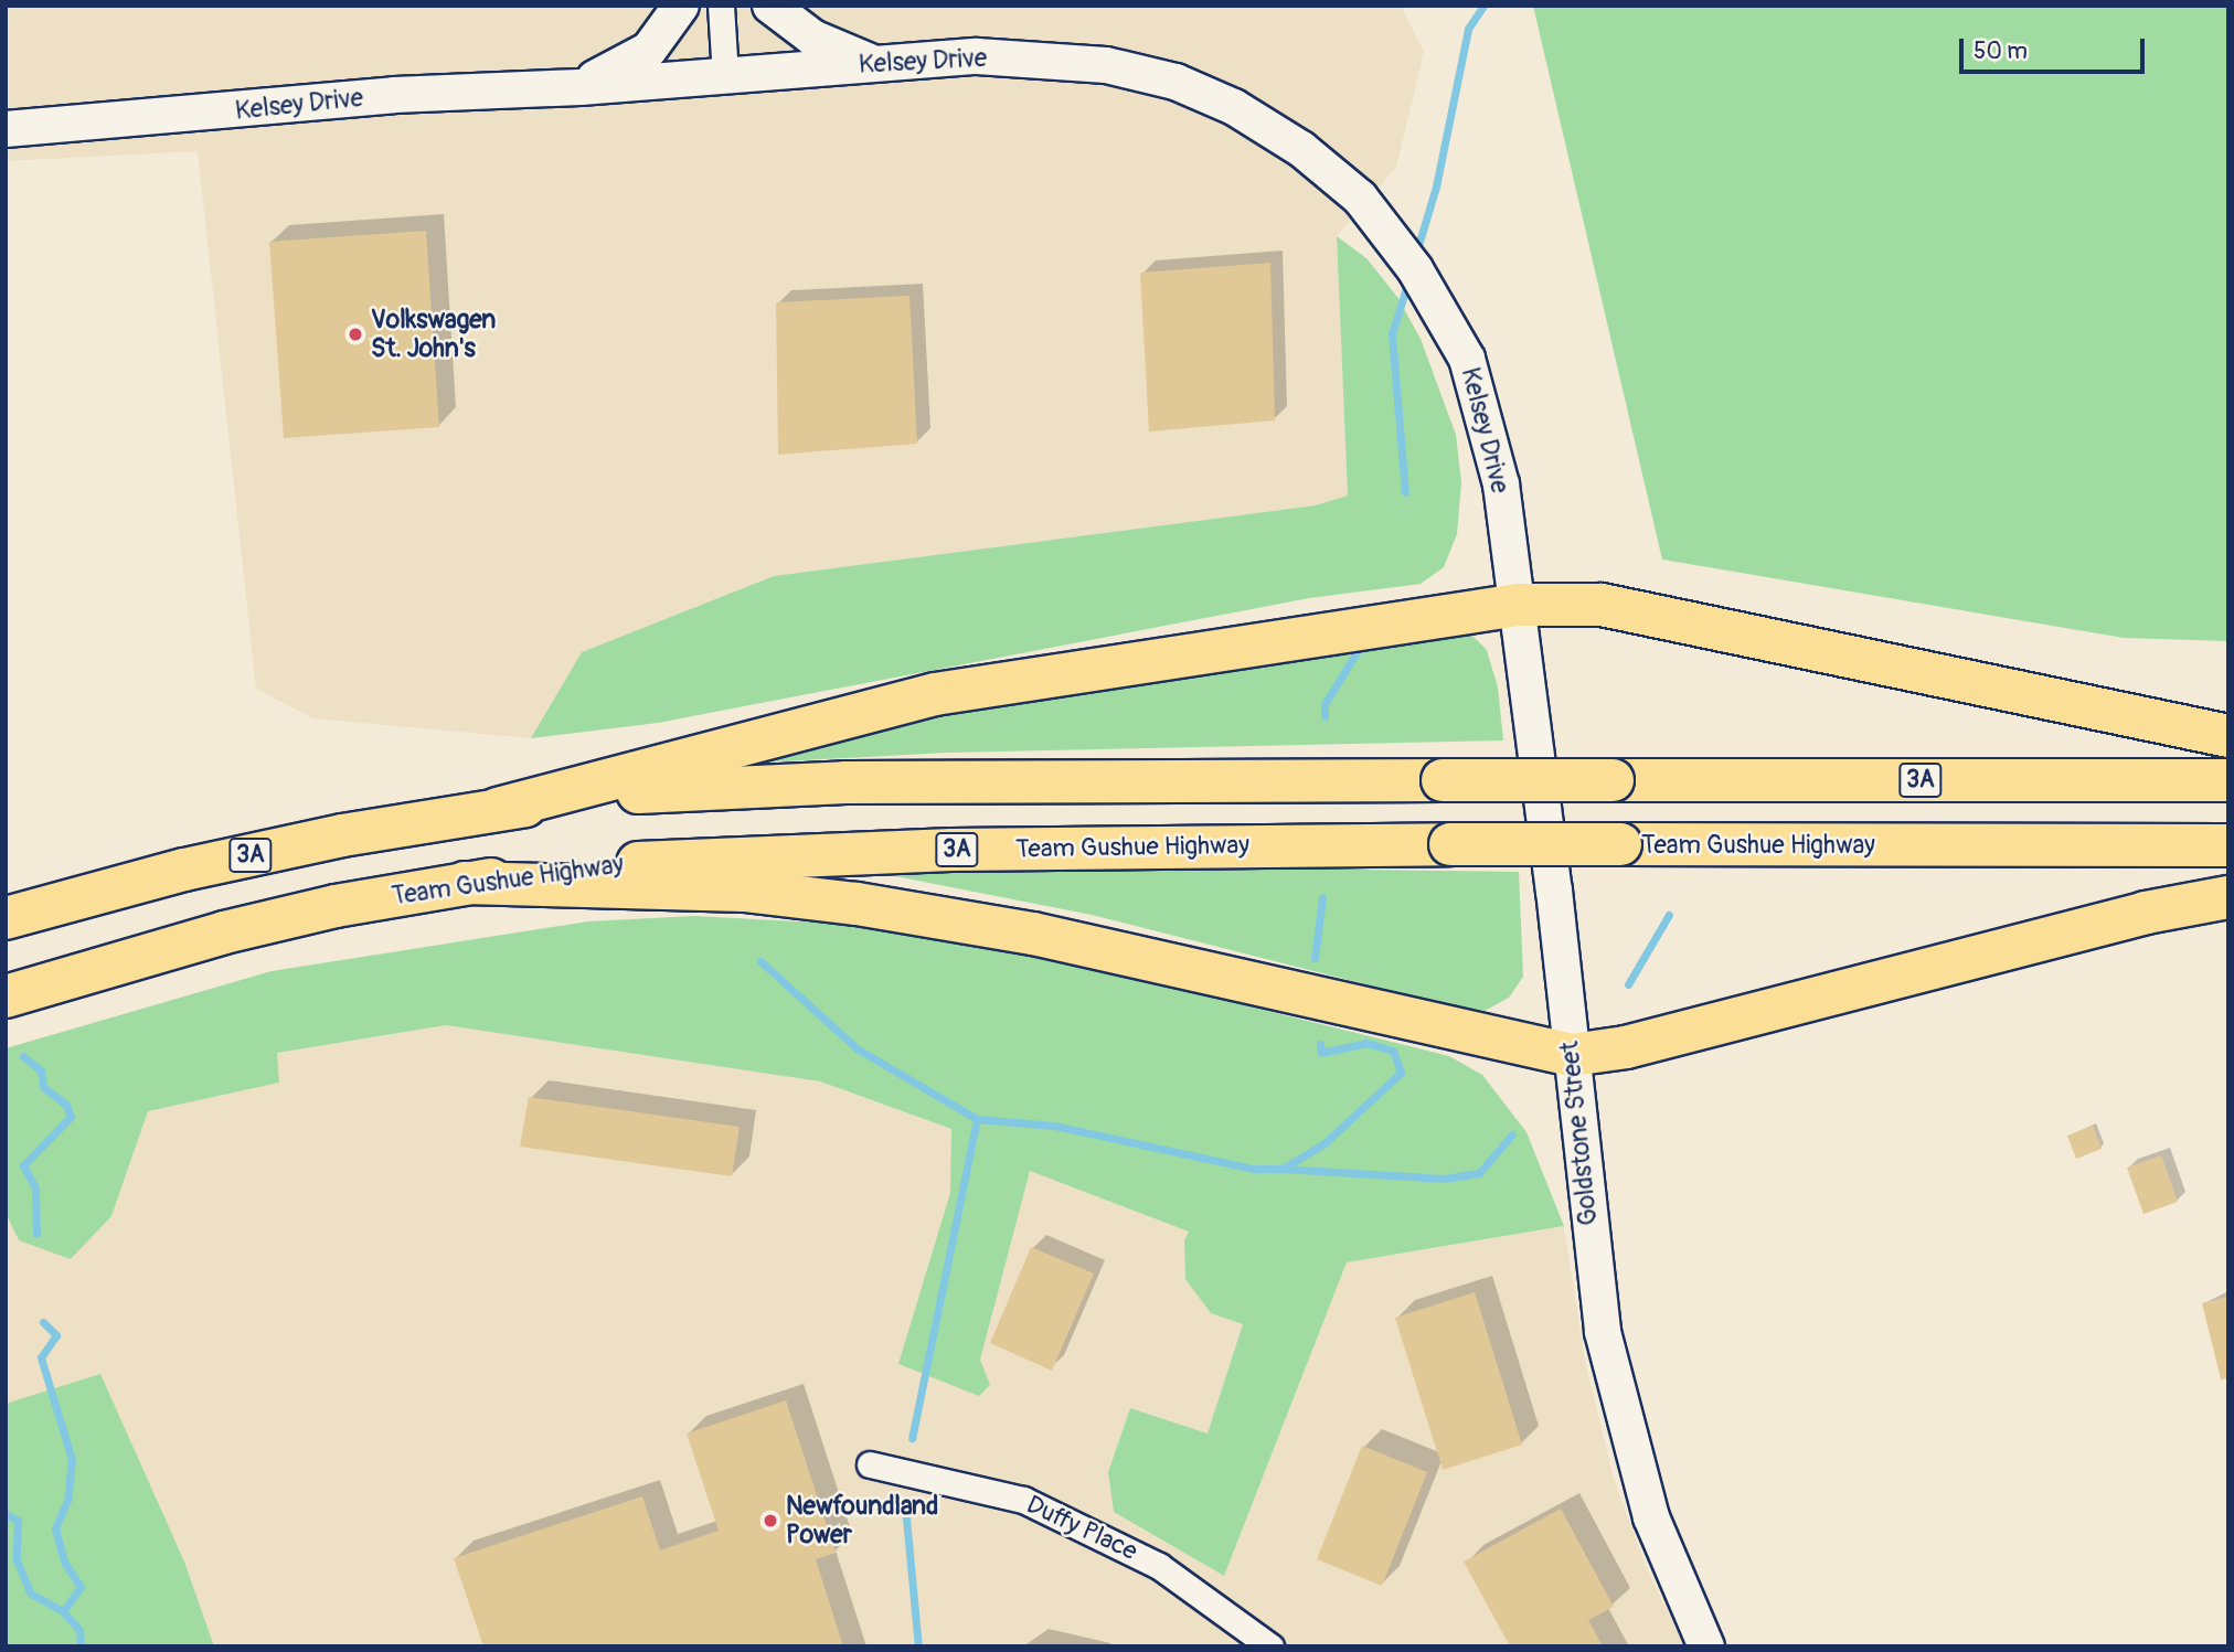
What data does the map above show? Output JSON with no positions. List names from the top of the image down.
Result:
{
  "streets": {
    "highway": ["3A", "Team Gushue Highway"],
    "main road": ["Kelsey Drive", "Goldstone Street"],
    "street": ["Duffy Place"]
  },
  "crossings": [
    ["Kelsey Drive", "Goldstone Street"]
  ],
  "places": ["Volkswagen St. John's", "Newfoundland Power"],
  "scale_bar": "50 m"
}
